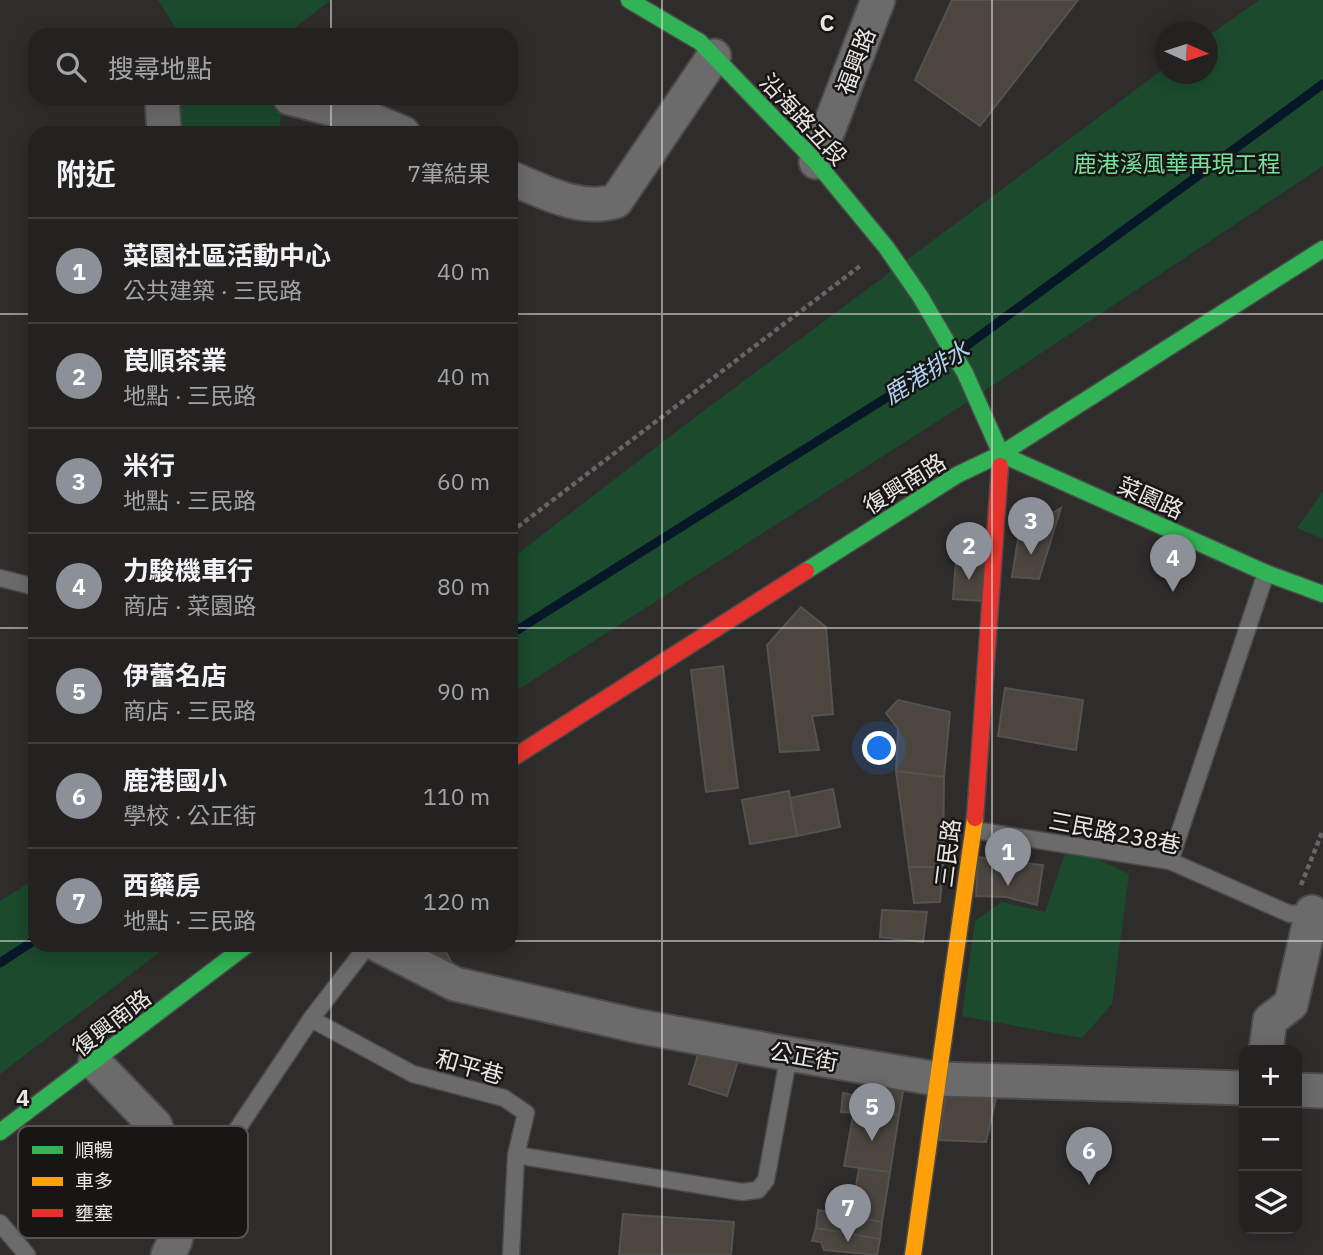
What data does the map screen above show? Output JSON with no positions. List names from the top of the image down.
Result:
{
  "streets": {
    "street": [
      "福興路",
      "沿海路五段",
      "復興南路",
      "菜園路",
      "三民路",
      "公正街"
    ],
    "lane": ["三民路238巷", "和平巷"]
  },
  "crossings": [
    ["福興路", "沿海路五段"],
    ["沿海路五段", "復興南路"],
    ["沿海路五段", "菜園路"],
    ["沿海路五段", "三民路"],
    ["復興南路", "菜園路"],
    ["復興南路", "三民路"],
    ["菜園路", "三民路"],
    ["三民路238巷", "三民路"],
    ["三民路", "公正街"]
  ],
  "water": ["鹿港排水"],
  "parks": ["鹿港溪風華再現工程"],
  "legend": ["順暢", "車多", "壅塞"],
  "north": "right",
  "page": {
    "search": "搜尋地點",
    "heading": ["附近", "7筆結果"],
    "list": [
      {
        "mark": "1",
        "name": "菜園社區活動中心",
        "note": "公共建築 · 三民路",
        "value": "40 m"
      },
      {
        "mark": "2",
        "name": "苠順茶業",
        "note": "地點 · 三民路",
        "value": "40 m"
      },
      {
        "mark": "3",
        "name": "米行",
        "note": "地點 · 三民路",
        "value": "60 m"
      },
      {
        "mark": "4",
        "name": "力駿機車行",
        "note": "商店 · 菜園路",
        "value": "80 m"
      },
      {
        "mark": "5",
        "name": "伊蕾名店",
        "note": "商店 · 三民路",
        "value": "90 m"
      },
      {
        "mark": "6",
        "name": "鹿港國小",
        "note": "學校 · 公正街",
        "value": "110 m"
      },
      {
        "mark": "7",
        "name": "西藥房",
        "note": "地點 · 三民路",
        "value": "120 m"
      }
    ],
    "pins": [
      "3",
      "2",
      "4",
      "1",
      "5",
      "6",
      "7"
    ],
    "map_buttons": ["+", "−"]
  },
  "grid": {
    "columns": ["C"],
    "rows": ["4"]
  }
}
